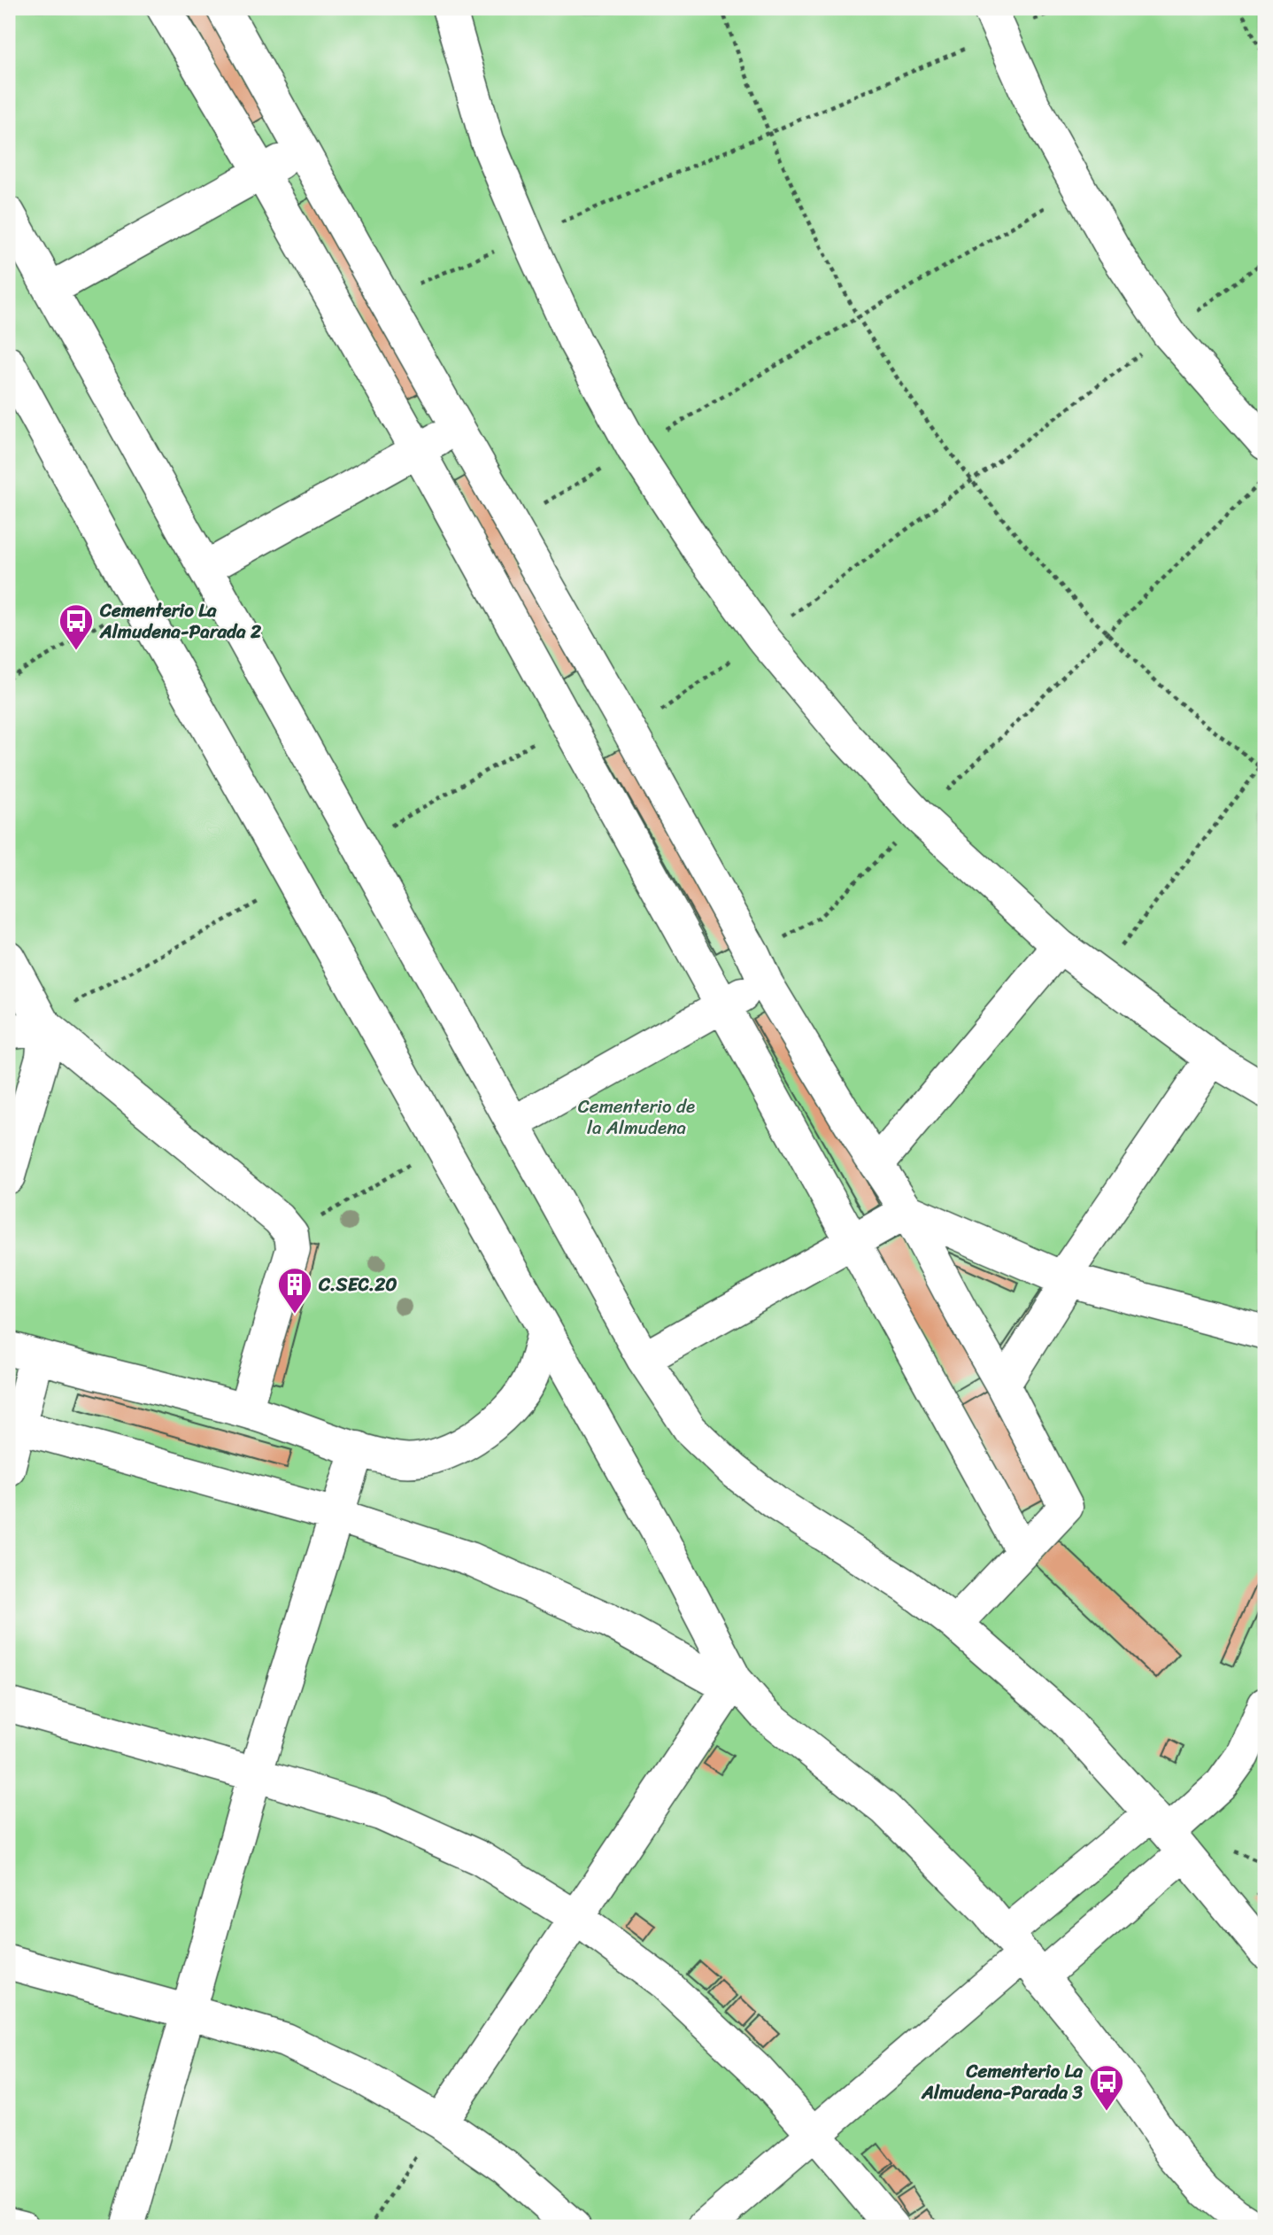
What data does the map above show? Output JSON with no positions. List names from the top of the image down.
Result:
{
  "parks": ["Cementerio de la Almudena"],
  "places": {
    "bus stop": ["Cementerio La Almudena-Parada 2", "Cementerio La Almudena-Parada 3"],
    "building": ["C.SEC.20"]
  }
}
